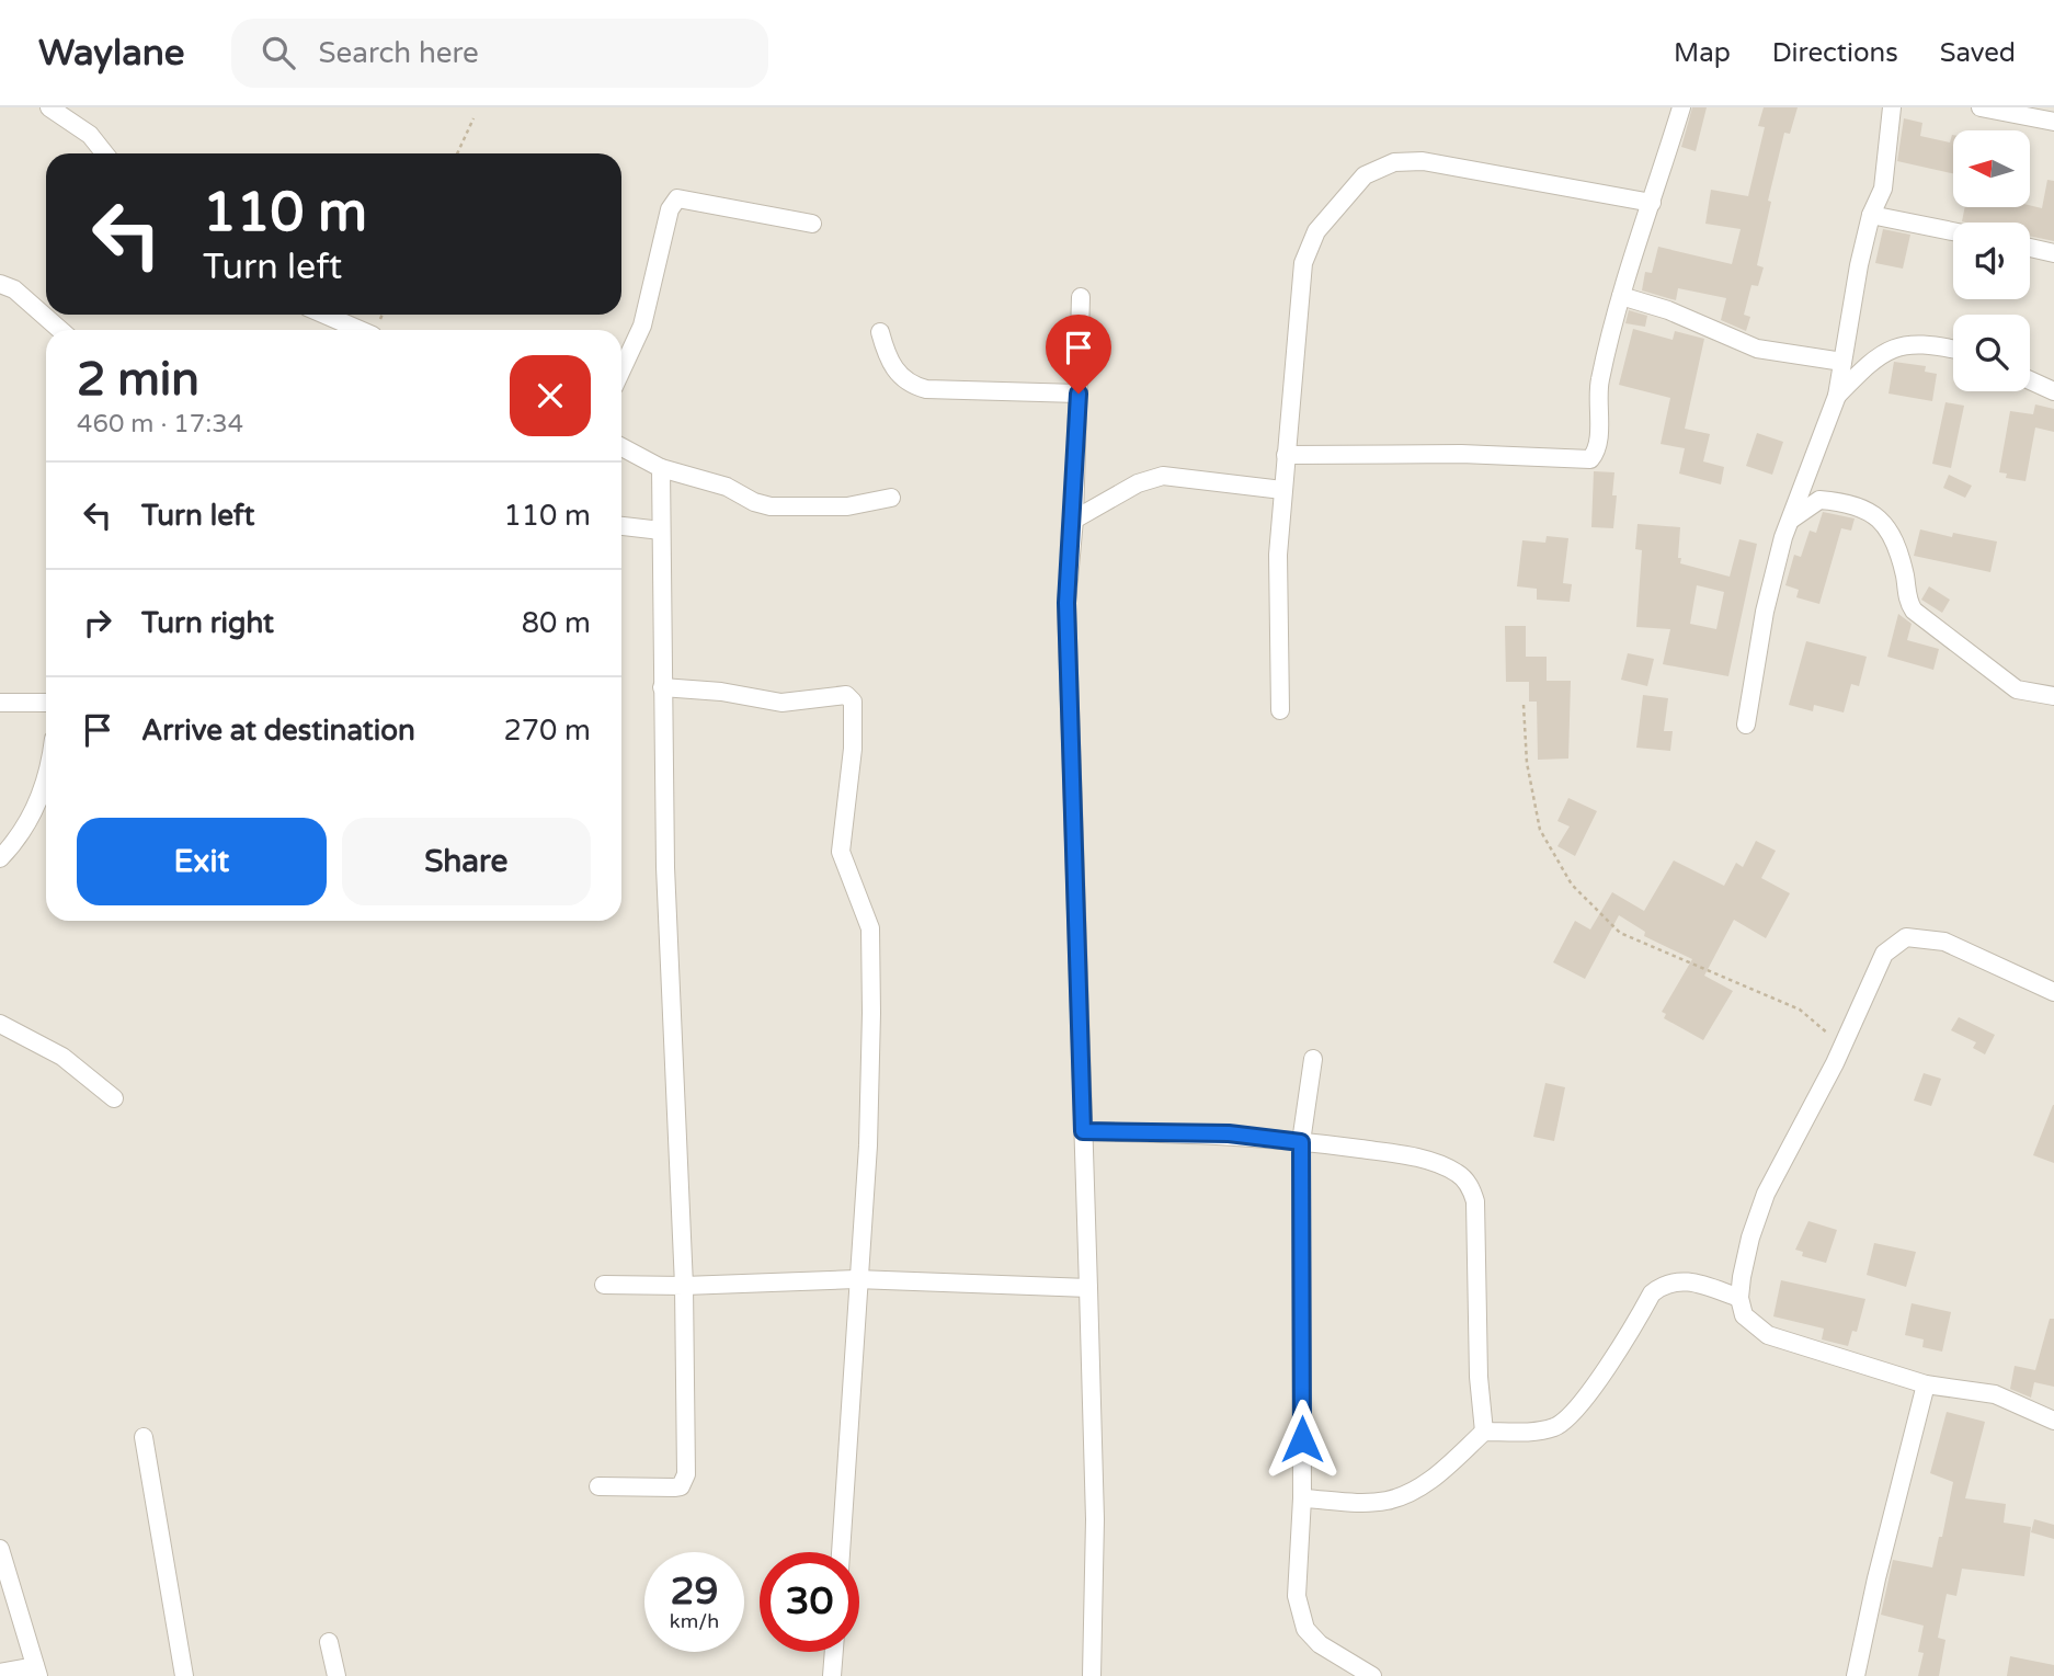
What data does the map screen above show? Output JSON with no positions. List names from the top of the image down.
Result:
{
  "north": "left",
  "page": {
    "header": "Waylane",
    "search": "Search here",
    "nav": ["Map", "Directions", "Saved"],
    "turn": ["110 m", "Turn left"],
    "heading": ["2 min", "460 m · 17:34"],
    "list": [
      {
        "name": "Turn left",
        "value": "110 m"
      },
      {
        "name": "Turn right",
        "value": "80 m"
      },
      {
        "name": "Arrive at destination",
        "value": "270 m"
      }
    ],
    "buttons": ["Exit", "Share"],
    "speed": "29 km/h",
    "limit": "30"
  }
}
